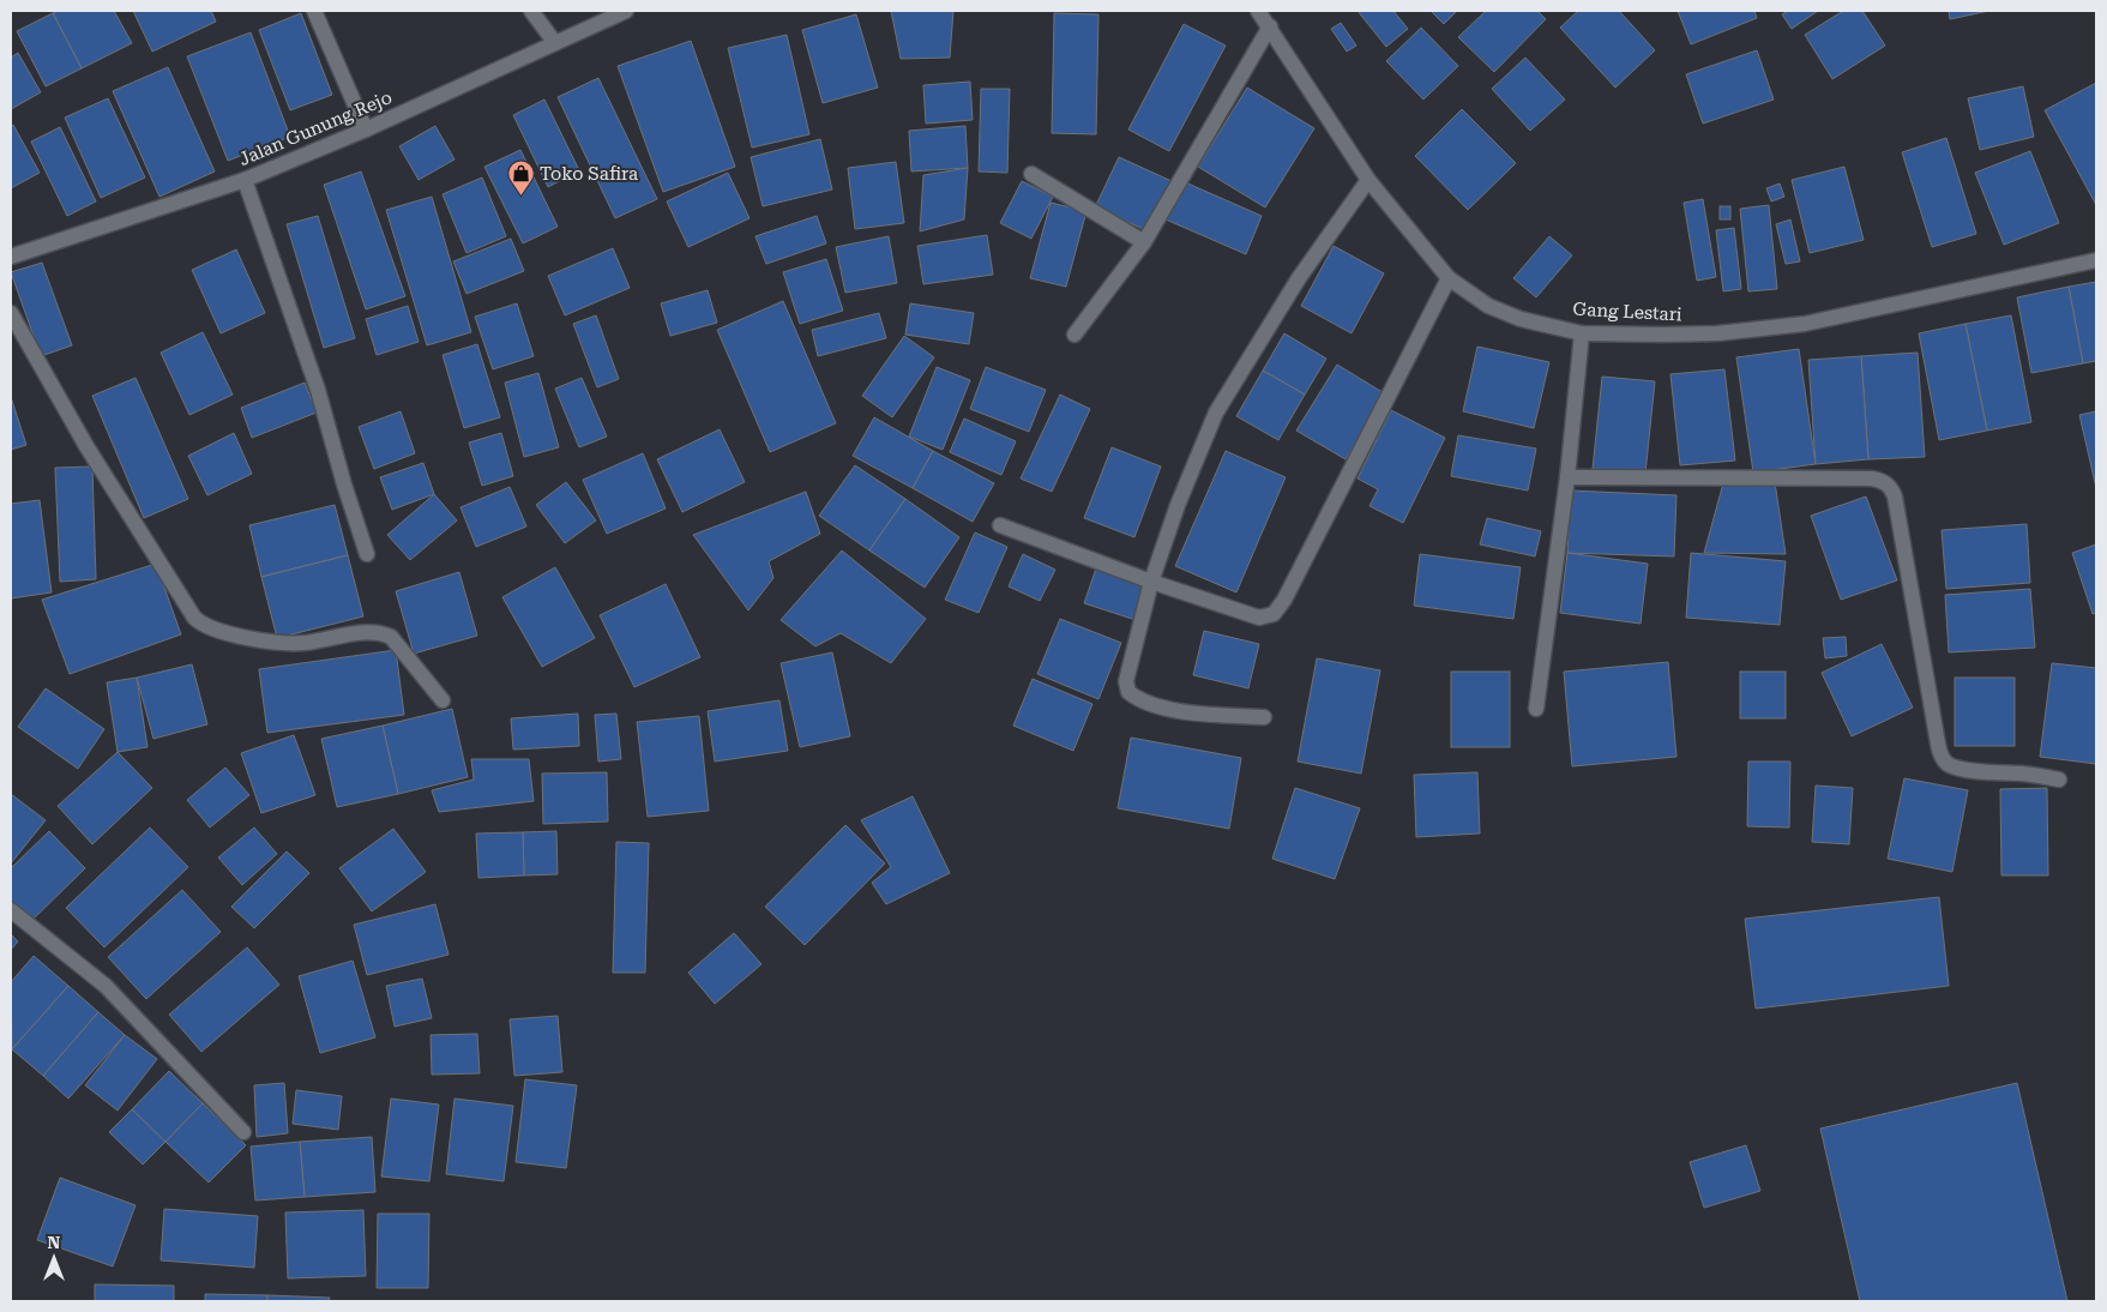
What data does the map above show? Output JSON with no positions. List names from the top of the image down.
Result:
{
  "streets": {
    "street": ["Jalan Gunung Rejo", "Gang Lestari"]
  },
  "places": {
    "shop": ["Toko Safira"]
  },
  "north": "top"
}
